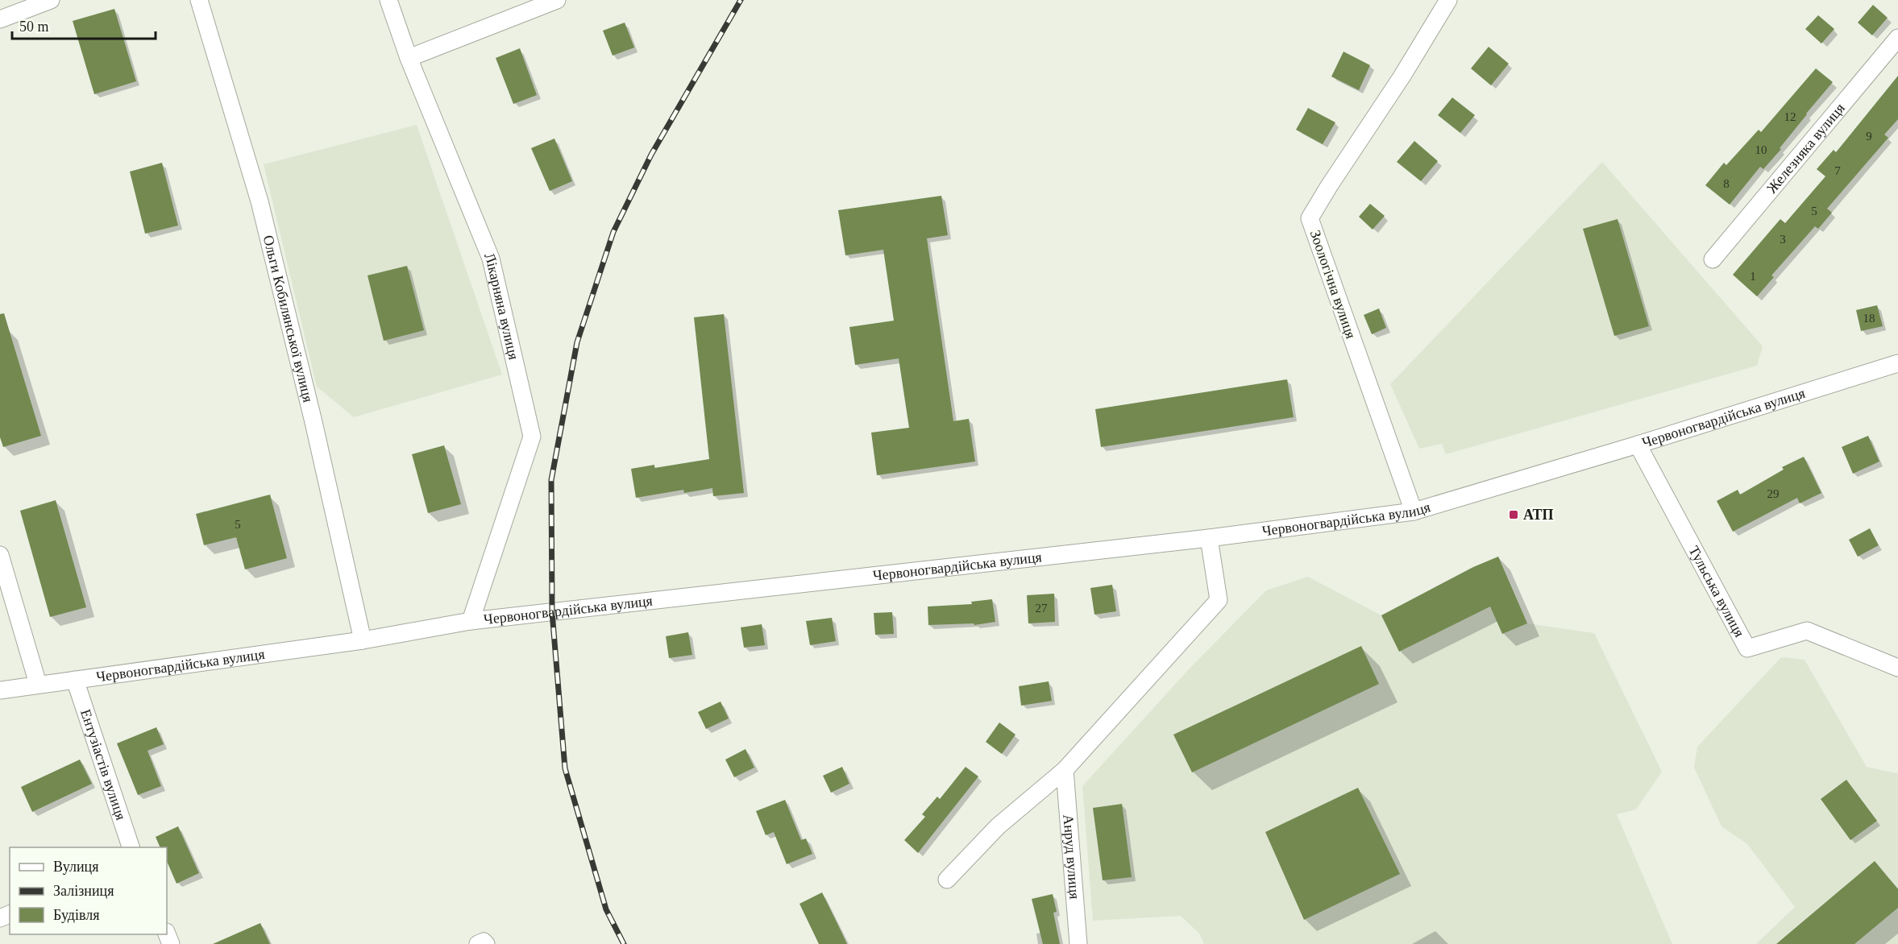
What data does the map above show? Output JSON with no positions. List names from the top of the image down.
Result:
{
  "streets": {
    "street": [
      "Железняка вулиця",
      "Зоологічна вулиця",
      "Лікарняна вулиця",
      "Ольги Кобилянської вулиця",
      "Червоногвардійська вулиця",
      "Тульська вулиця",
      "Ентузіастів вулиця",
      "Анруд вулиця"
    ]
  },
  "crossings": [
    ["Зоологічна вулиця", "Червоногвардійська вулиця"],
    ["Лікарняна вулиця", "Червоногвардійська вулиця"],
    ["Ольги Кобилянської вулиця", "Червоногвардійська вулиця"],
    ["Червоногвардійська вулиця", "Тульська вулиця"],
    ["Червоногвардійська вулиця", "Ентузіастів вулиця"]
  ],
  "places": {
    "transit": ["АТП"]
  },
  "house_numbers": [
    "12",
    "9",
    "10",
    "7",
    "8",
    "5",
    "3",
    "1",
    "18",
    "29",
    "5",
    "27"
  ],
  "legend": ["Вулиця", "Залізниця", "Будівля"],
  "scale_bar": "50 m"
}
